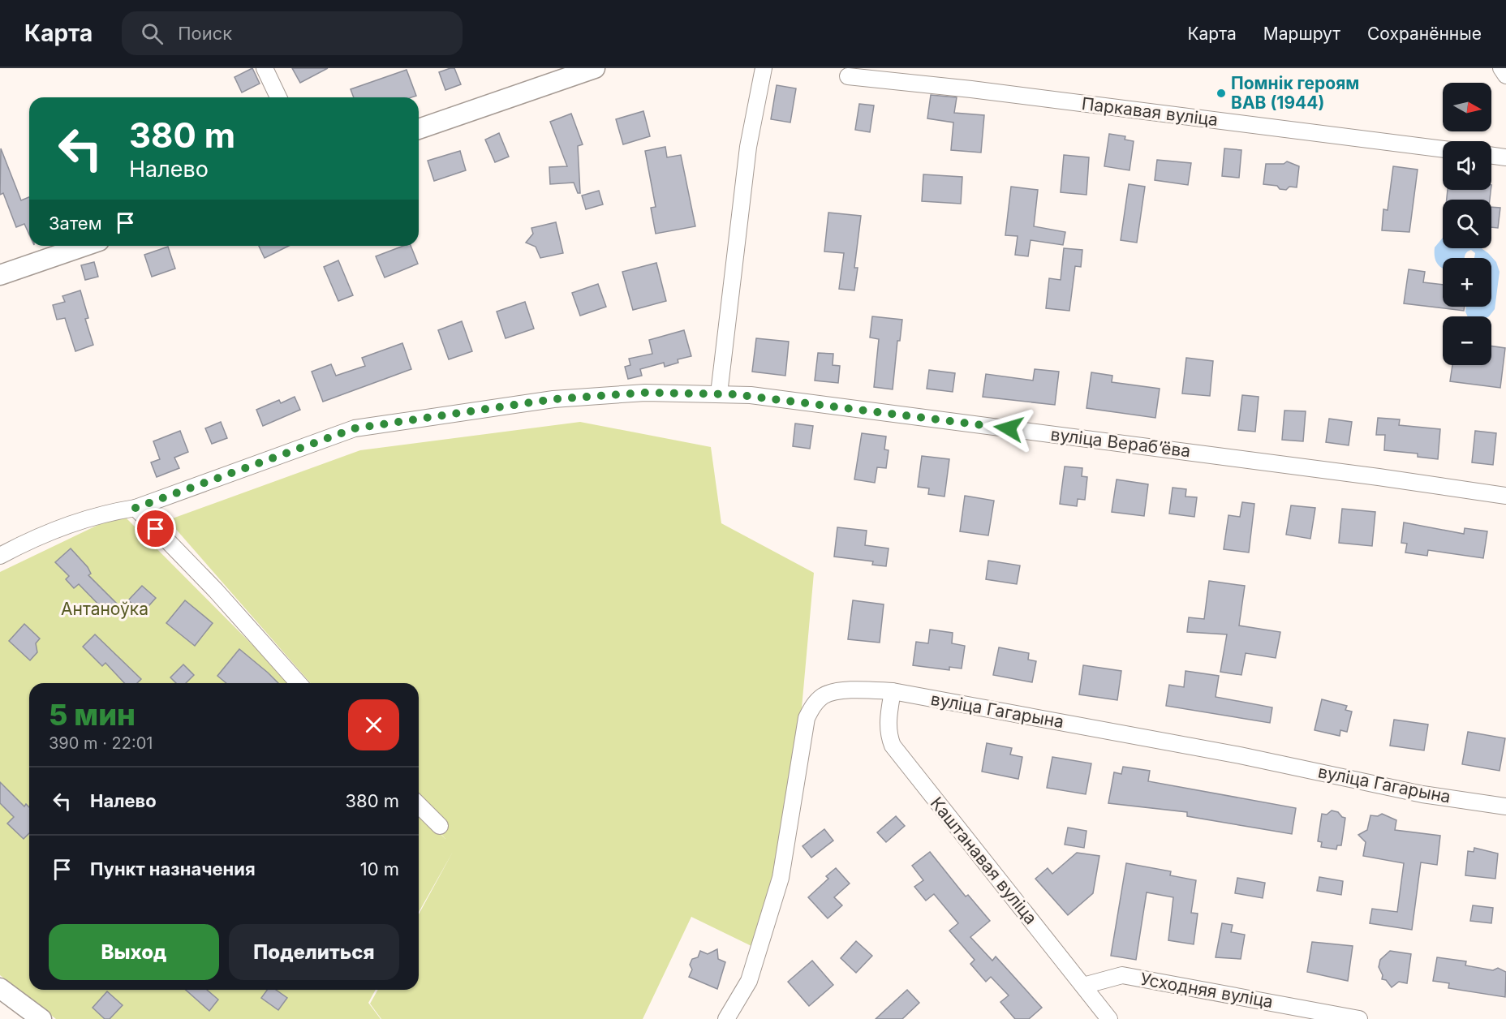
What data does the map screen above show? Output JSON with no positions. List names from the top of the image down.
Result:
{
  "streets": {
    "street": [
      "Паркавая вуліца",
      "вуліца Верабʼёва",
      "вуліца Гагарына",
      "Каштанавая вуліца",
      "Усходняя вуліца"
    ]
  },
  "crossings": [
    ["вуліца Гагарына", "Каштанавая вуліца"],
    ["Каштанавая вуліца", "Усходняя вуліца"]
  ],
  "parks": ["Антаноўка"],
  "places": ["Помнік героям ВАВ (1944)"],
  "north": "right",
  "page": {
    "header": "Карта",
    "search": "Поиск",
    "nav": ["Карта", "Маршрут", "Сохранённые"],
    "map_buttons": ["+", "−"],
    "turn": ["380 m", "Налево"],
    "then": "Затем",
    "heading": ["5 мин", "390 m · 22:01"],
    "list": [
      {
        "name": "Налево",
        "value": "380 m"
      },
      {
        "name": "Пункт назначения",
        "value": "10 m"
      }
    ],
    "buttons": ["Выход", "Поделиться"]
  }
}
